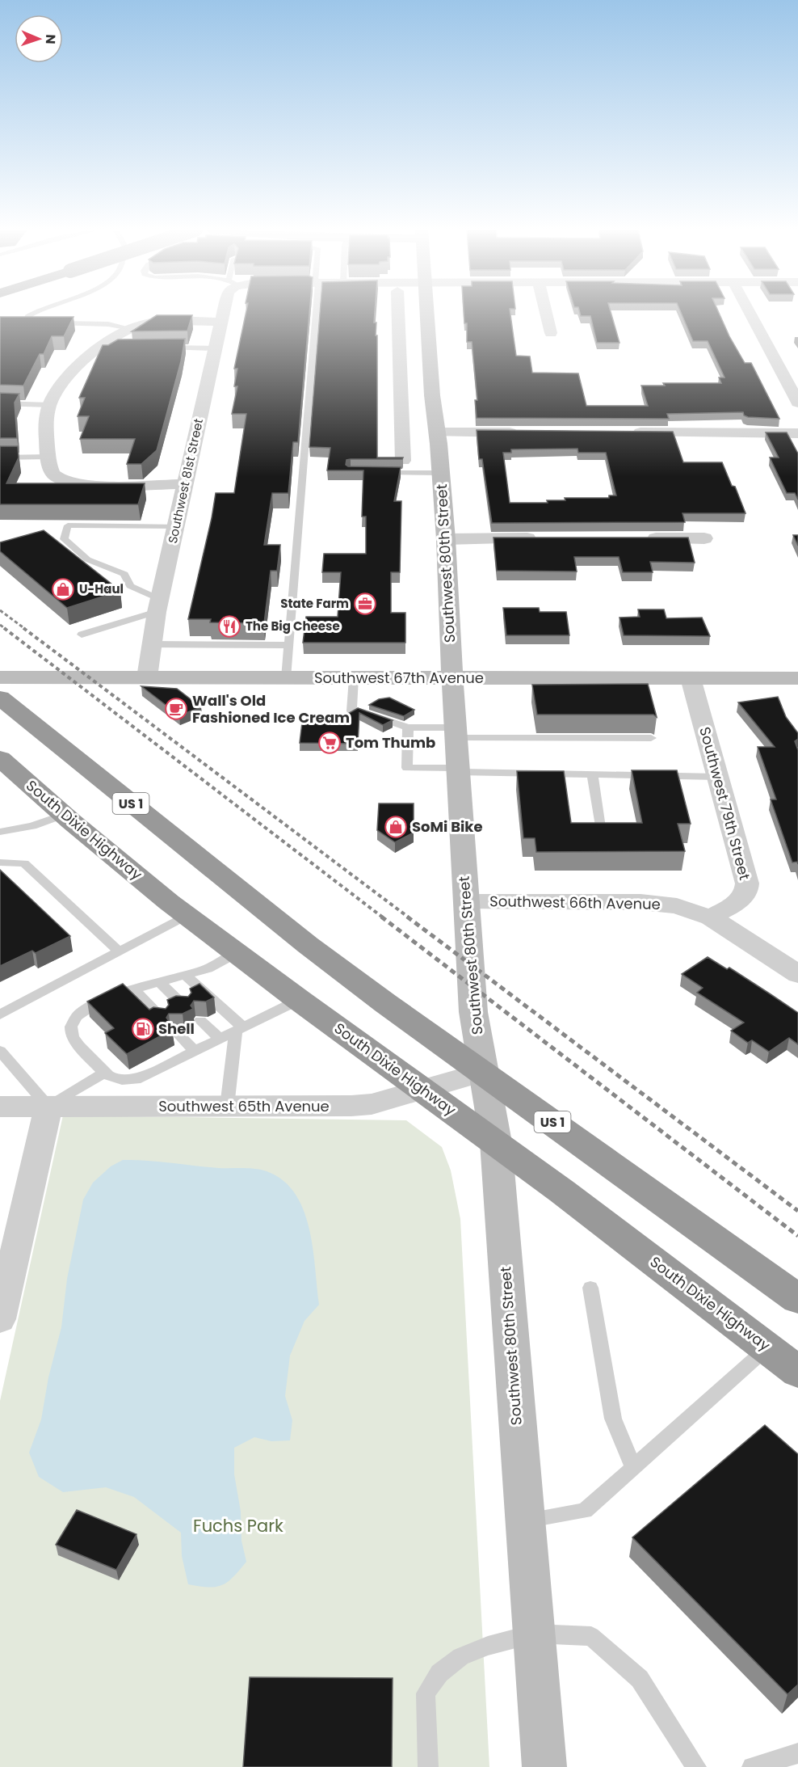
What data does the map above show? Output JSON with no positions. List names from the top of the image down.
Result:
{
  "streets": {
    "highway": ["US 1", "South Dixie Highway"],
    "street": [
      "Southwest 81st Street",
      "Southwest 80th Street",
      "Southwest 67th Avenue",
      "Southwest 79th Street",
      "Southwest 66th Avenue",
      "Southwest 65th Avenue"
    ]
  },
  "crossings": [
    ["Southwest 81st Street", "Southwest 67th Avenue"],
    ["Southwest 80th Street", "Southwest 67th Avenue"],
    ["Southwest 80th Street", "US 1"],
    ["Southwest 80th Street", "South Dixie Highway"],
    ["Southwest 80th Street", "Southwest 66th Avenue"],
    ["Southwest 80th Street", "Southwest 65th Avenue"],
    ["Southwest 67th Avenue", "Southwest 79th Street"],
    ["US 1", "Southwest 65th Avenue"],
    ["Southwest 79th Street", "Southwest 66th Avenue"],
    ["South Dixie Highway", "Southwest 65th Avenue"]
  ],
  "parks": ["Fuchs Park"],
  "places": {
    "shop": ["U-Haul", "SoMi Bike"],
    "office": ["State Farm"],
    "restaurant": ["The Big Cheese"],
    "cafe": ["Wall's Old Fashioned Ice Cream"],
    "supermarket": ["Tom Thumb"],
    "fuel station": ["Shell"]
  },
  "north": "right"
}
